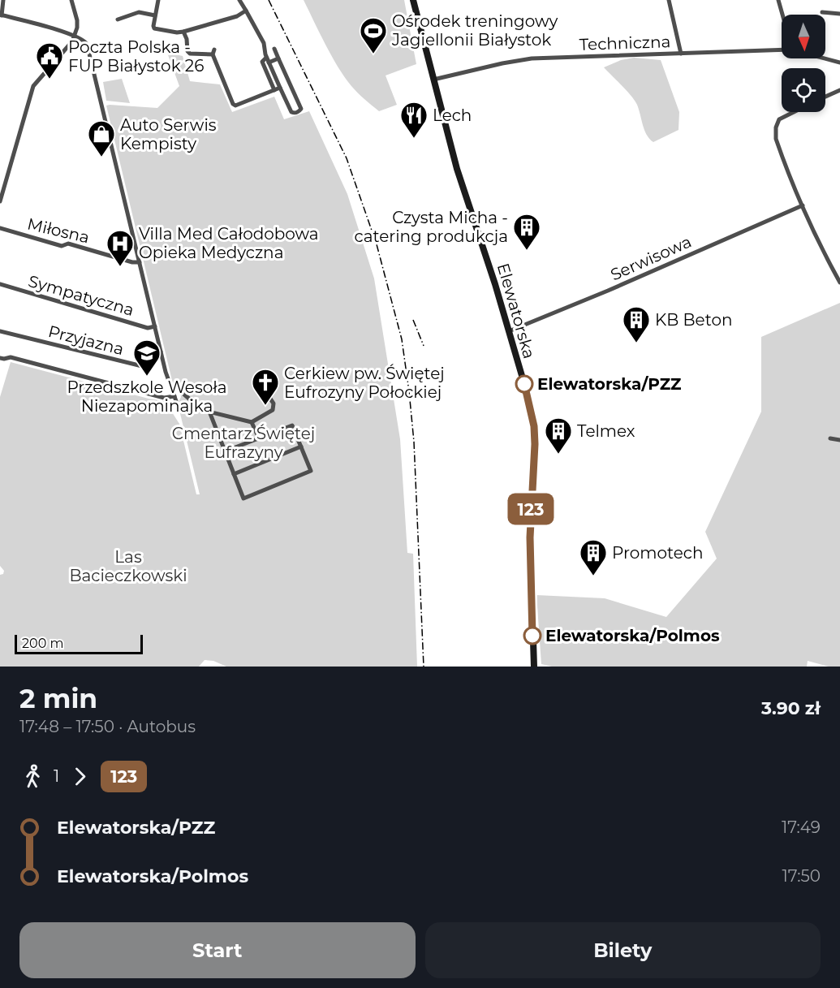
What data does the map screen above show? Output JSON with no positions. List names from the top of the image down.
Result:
{
  "streets": {
    "street": [
      "Techniczna",
      "Miłosna",
      "Serwisowa",
      "Sympatyczna",
      "Elewatorska",
      "Przyjazna"
    ]
  },
  "crossings": [
    ["Techniczna", "Elewatorska"],
    ["Serwisowa", "Elewatorska"]
  ],
  "parks": ["Cmentarz Świętej Eufrazyny", "Las Bacieczkowski"],
  "places": {
    "sports": ["Ośrodek treningowy Jagiellonii Białystok"],
    "public building": ["Poczta Polska - FUP Białystok 26"],
    "restaurant": ["Lech"],
    "shop": ["Auto Serwis Kempisty"],
    "building": [
      "Czysta Micha - catering produkcja",
      "KB Beton",
      "Telmex",
      "Promotech"
    ],
    "hospital": ["Villa Med Całodobowa Opieka Medyczna"],
    "school or university": ["Przedszkole Wesoła Niezapominajka"],
    "other": ["Elewatorska/PZZ", "Elewatorska/Polmos"],
    "church": ["Cerkiew pw. Świętej Eufrozyny Połockiej"]
  },
  "lines": ["bus line 123"],
  "scale_bar": "200 m",
  "north": "bottom",
  "page": {
    "on_map": "123",
    "scale": "200 m",
    "heading": ["2 min", "17:48 – 17:50 · Autobus", "3.90 zł"],
    "legs": ["1", "123"],
    "list": [
      {
        "name": "Elewatorska/PZZ",
        "value": "17:49"
      },
      {
        "name": "Elewatorska/Polmos",
        "value": "17:50"
      }
    ],
    "buttons": ["Start", "Bilety"]
  }
}
